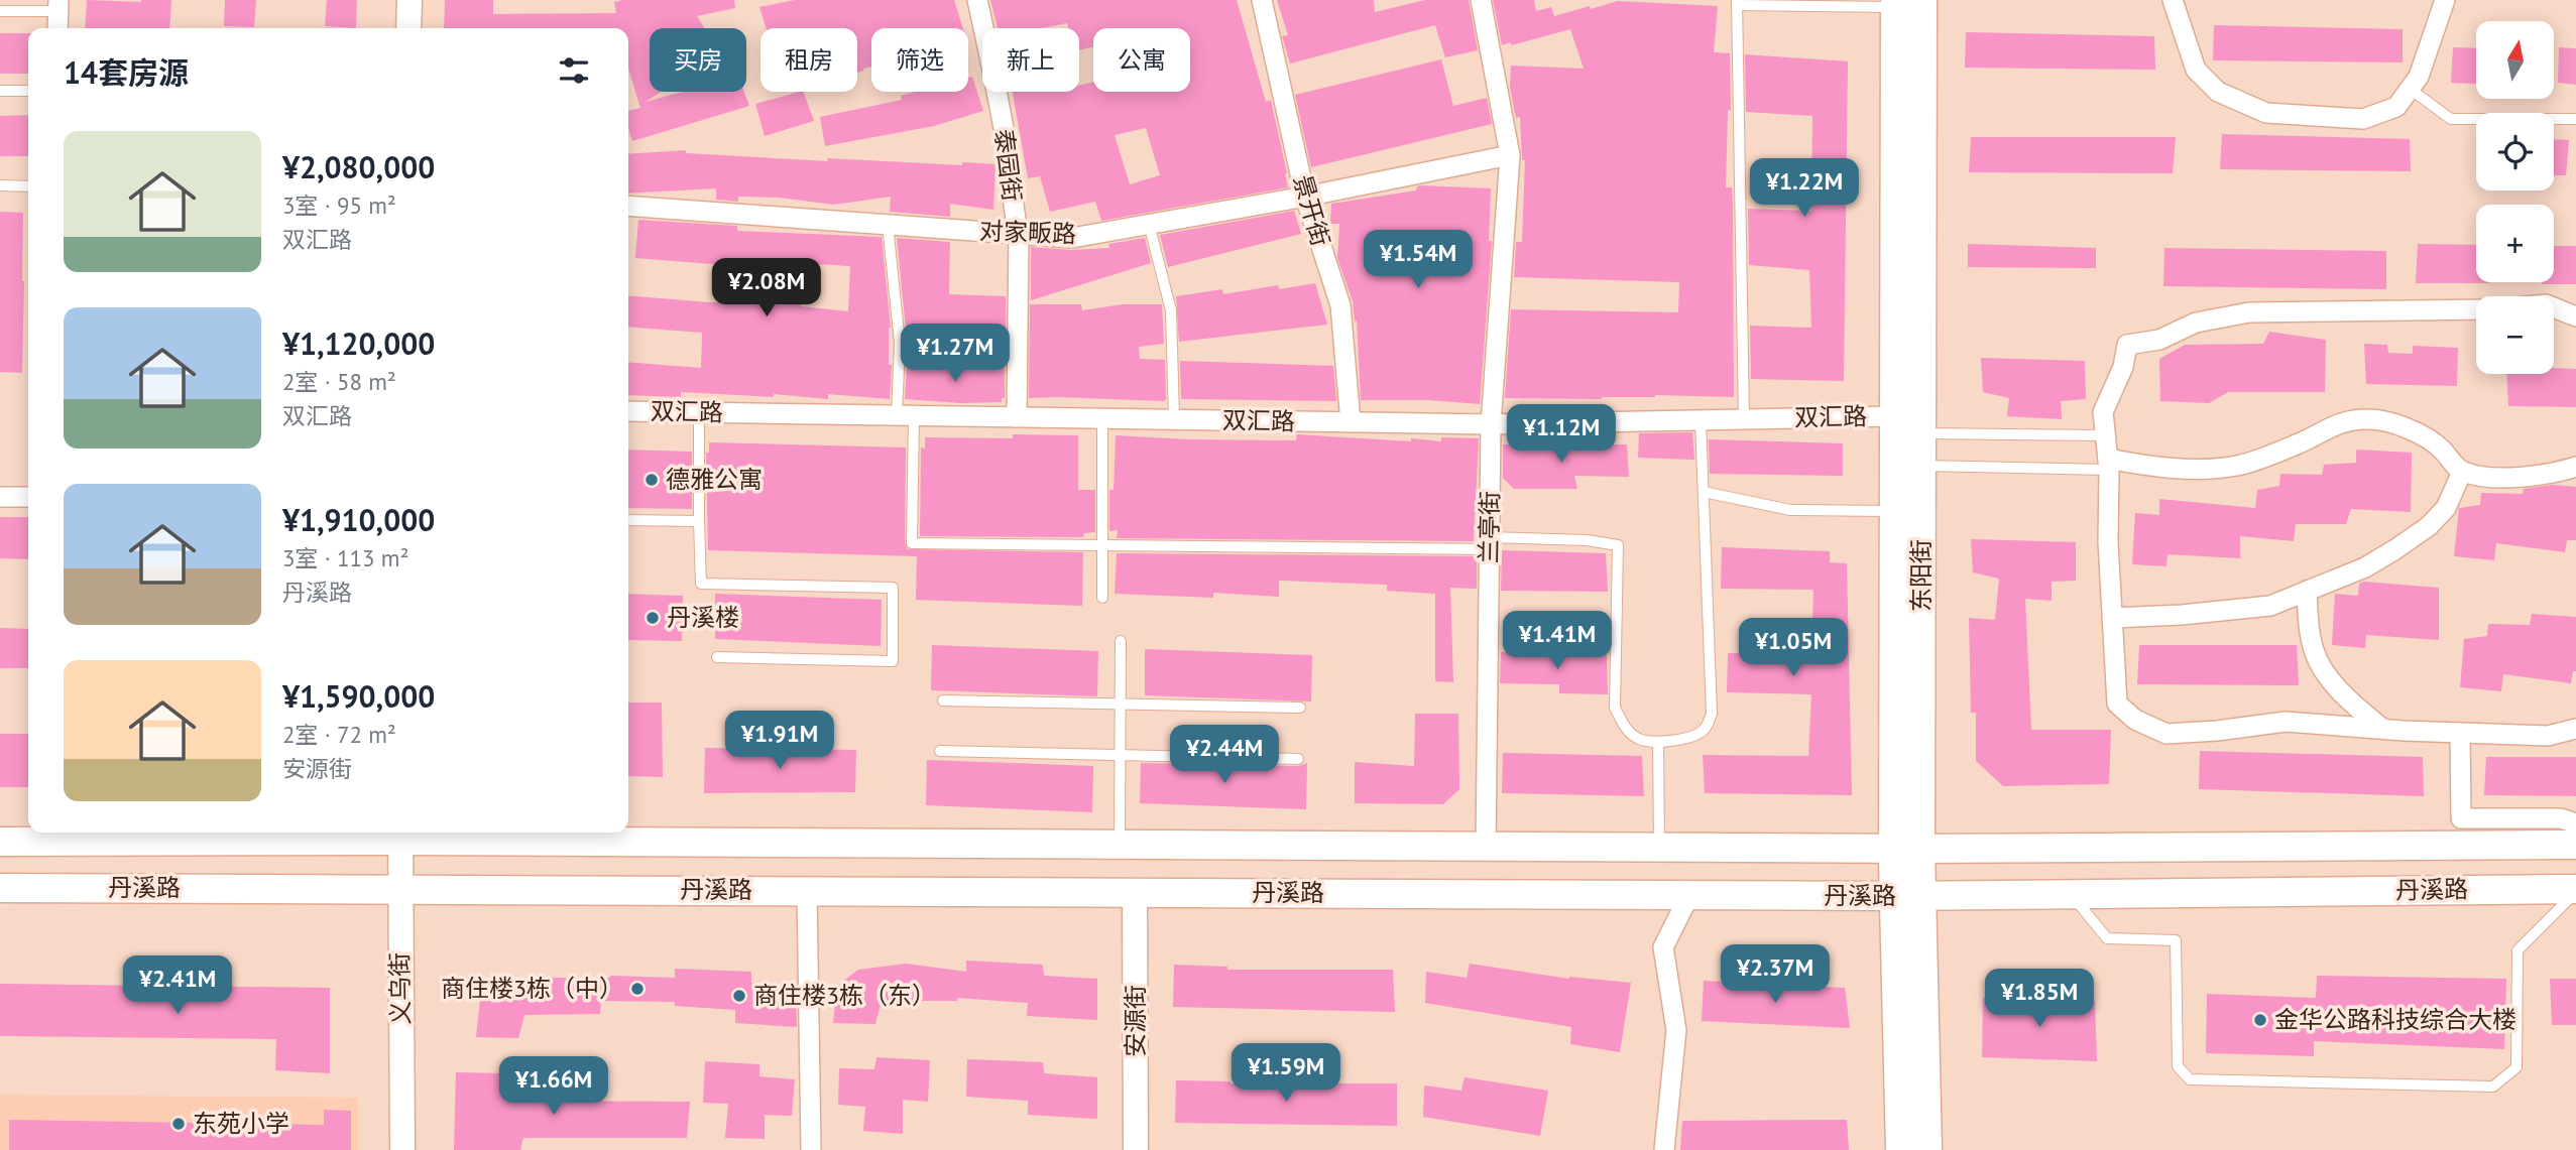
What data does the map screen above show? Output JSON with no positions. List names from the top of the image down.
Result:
{
  "streets": {
    "main road": ["东阳街", "丹溪路"],
    "street": [
      "泰园街",
      "景开街",
      "对家畈路",
      "双汇路",
      "兰亭街",
      "义乌街",
      "安源街"
    ]
  },
  "crossings": [
    ["泰园街", "对家畈路"],
    ["泰园街", "双汇路"],
    ["景开街", "对家畈路"],
    ["景开街", "双汇路"],
    ["对家畈路", "兰亭街"],
    ["双汇路", "兰亭街"],
    ["双汇路", "东阳街"],
    ["兰亭街", "丹溪路"],
    ["东阳街", "丹溪路"],
    ["丹溪路", "义乌街"],
    ["丹溪路", "安源街"]
  ],
  "places": [
    "德雅公寓",
    "丹溪楼",
    "商住楼3栋（中）",
    "商住楼3栋（东）",
    "金华公路科技综合大楼",
    "东苑小学"
  ],
  "north": "top",
  "page": {
    "map_buttons": ["+", "−"],
    "chip": [
      "买房",
      "租房",
      "筛选",
      "新上",
      "公寓"
    ],
    "heading": "14套房源",
    "list": [
      {
        "name": "¥2,080,000",
        "note": "3室 · 95 m² · 双汇路"
      },
      {
        "name": "¥1,120,000",
        "note": "2室 · 58 m² · 双汇路"
      },
      {
        "name": "¥1,910,000",
        "note": "3室 · 113 m² · 丹溪路"
      },
      {
        "name": "¥1,590,000",
        "note": "2室 · 72 m² · 安源街"
      }
    ],
    "price": [
      "¥1.22M",
      "¥1.54M",
      "¥2.08M",
      "¥1.27M",
      "¥1.12M",
      "¥1.41M",
      "¥1.05M",
      "¥1.91M",
      "¥2.44M",
      "¥2.37M",
      "¥2.41M",
      "¥1.85M",
      "¥1.59M",
      "¥1.66M"
    ]
  }
}
